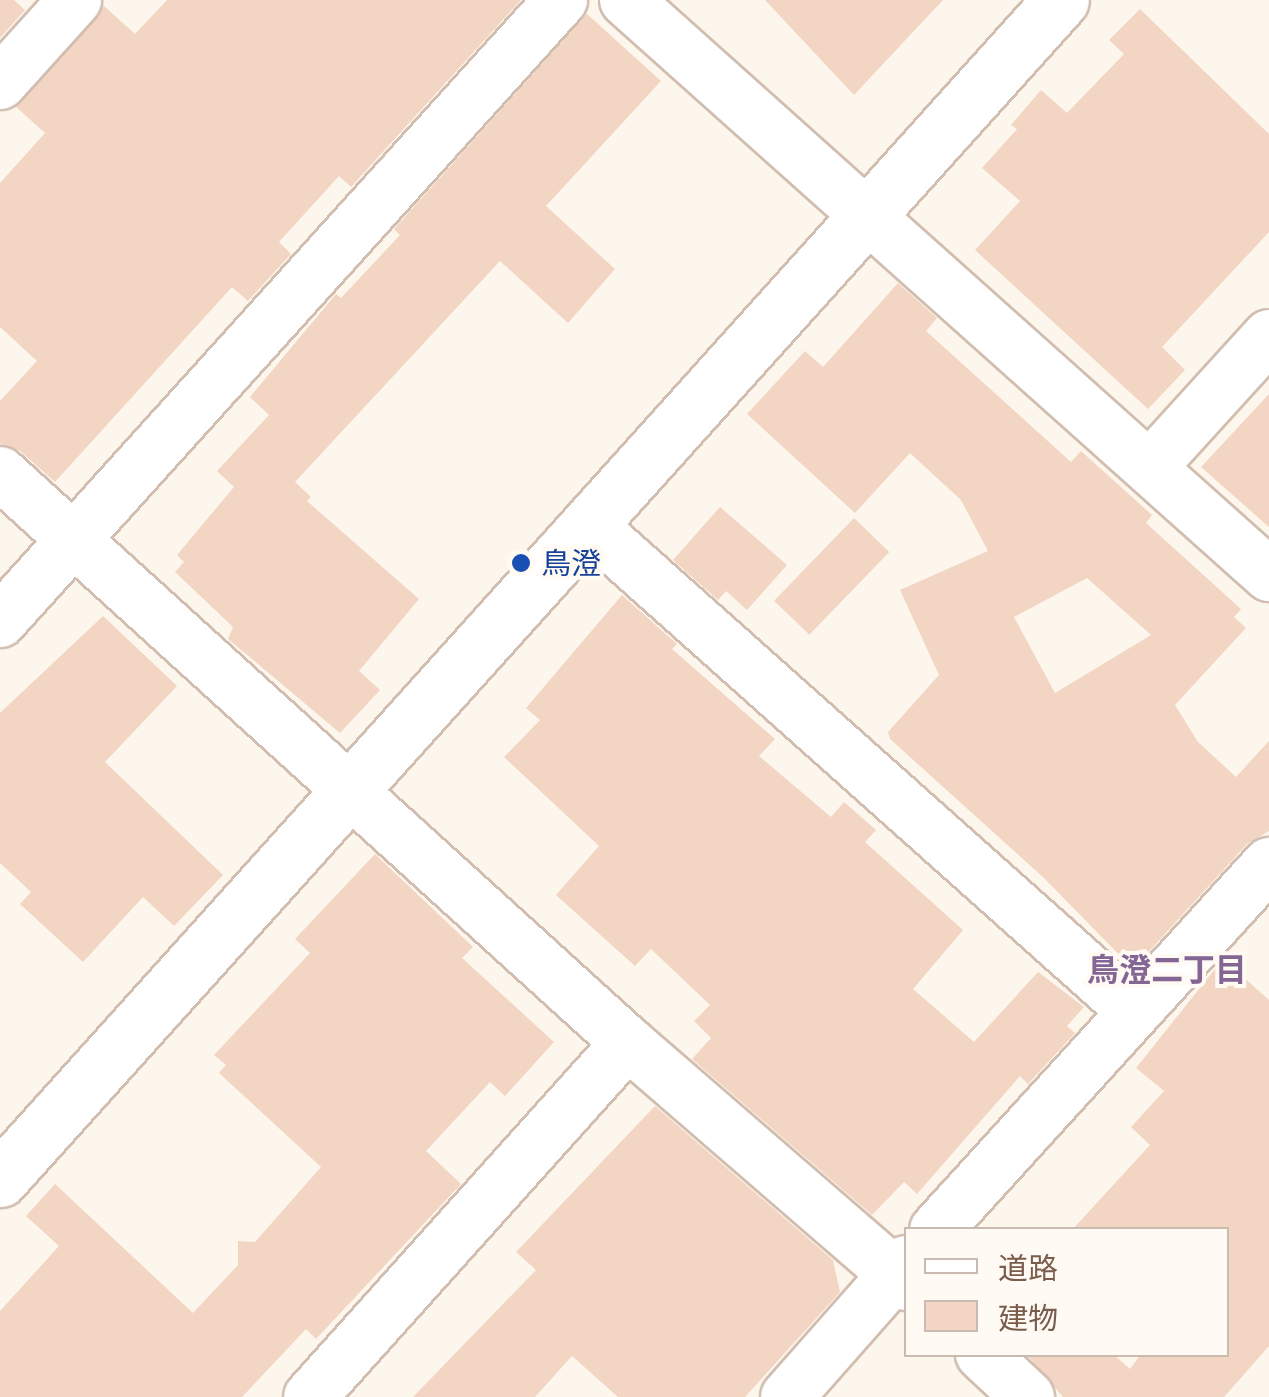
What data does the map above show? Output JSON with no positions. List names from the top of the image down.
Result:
{
  "districts": ["鳥澄二丁目"],
  "places": ["鳥澄"],
  "legend": ["道路", "建物"]
}
